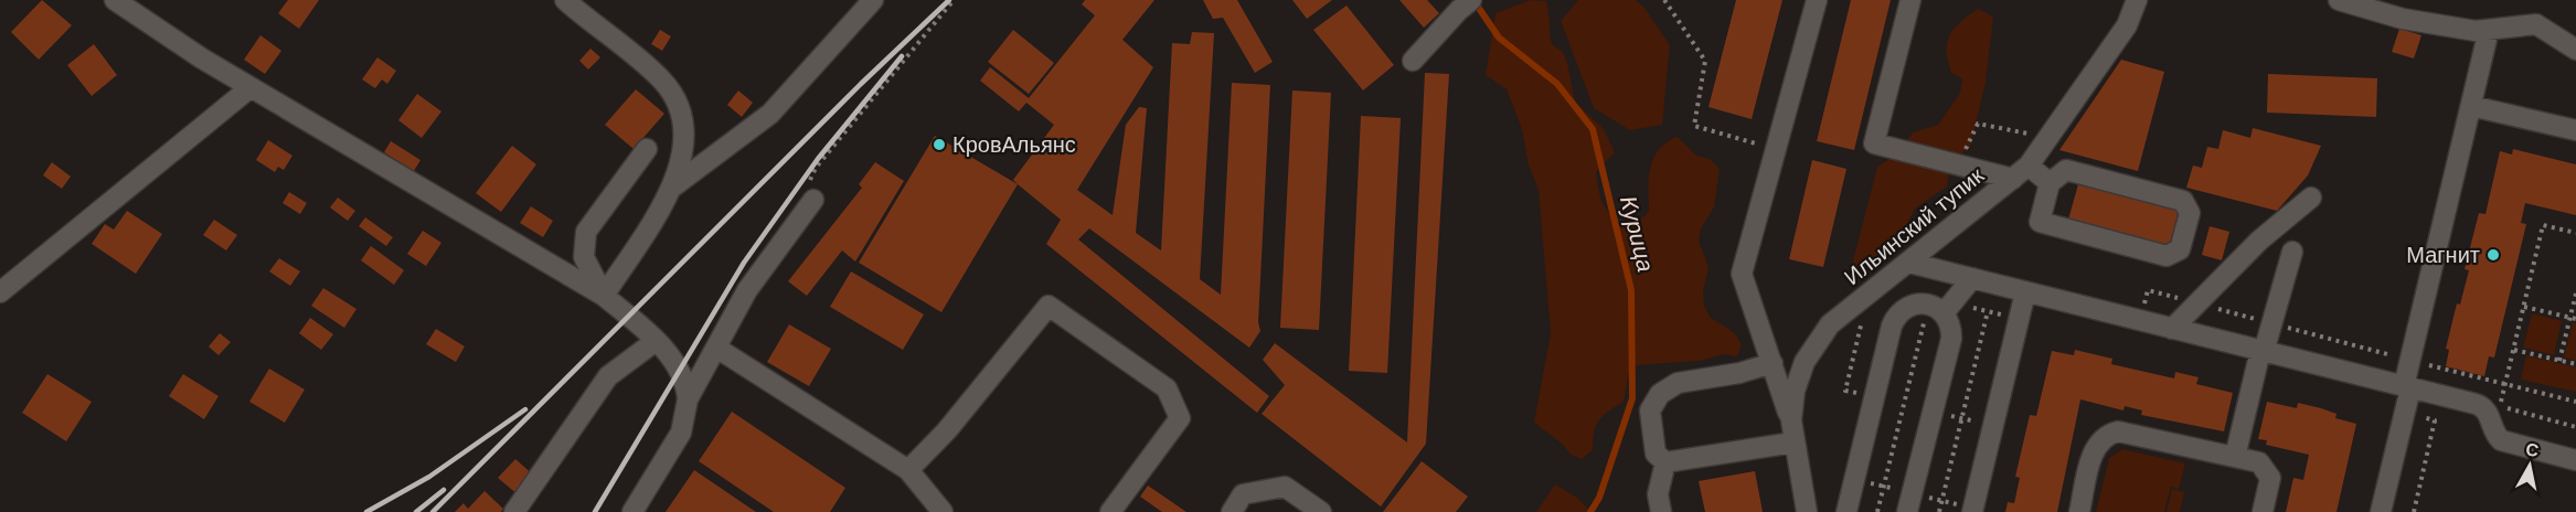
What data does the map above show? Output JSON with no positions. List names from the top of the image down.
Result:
{
  "streets": {
    "street": ["Ильинский тупик"]
  },
  "water": ["Курица"],
  "places": ["КровАльянс", "Магнит"],
  "north": "top"
}
